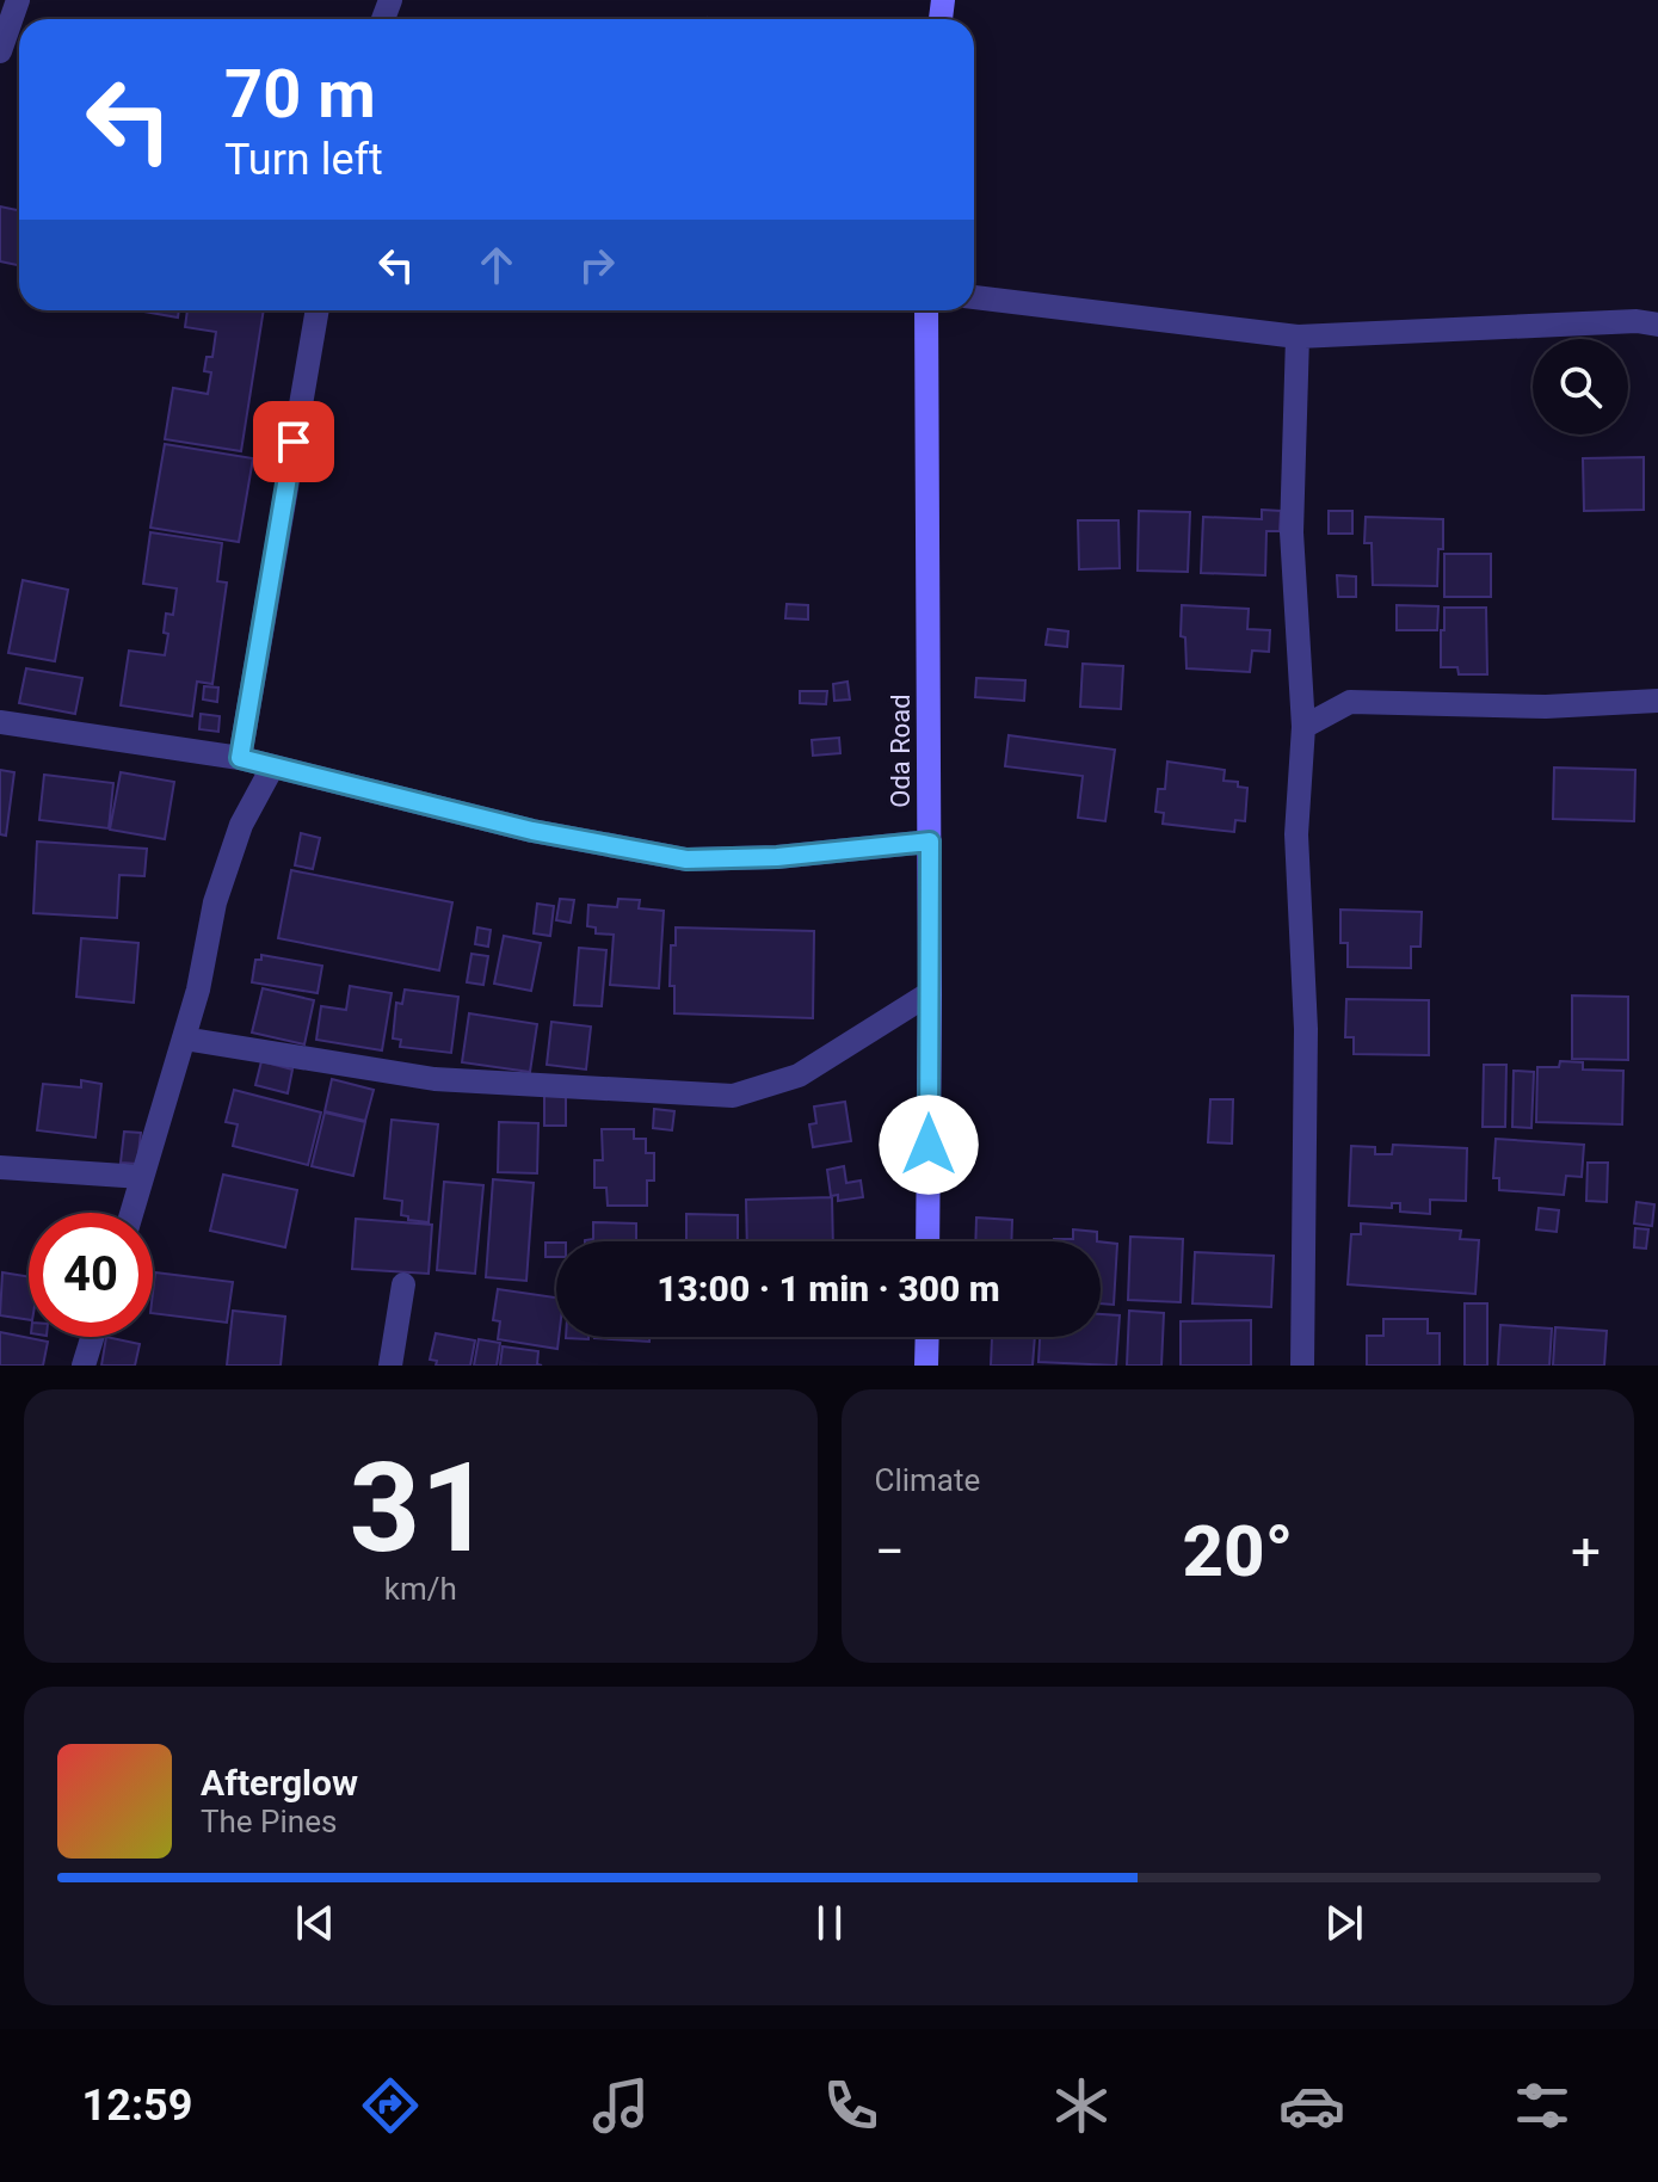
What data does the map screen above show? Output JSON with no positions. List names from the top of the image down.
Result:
{
  "streets": {
    "street": ["Oda Road"]
  },
  "page": {
    "turn": ["70 m", "Turn left"],
    "limit": "40",
    "trip": "13:00 · 1 min · 300 m",
    "tile": [
      ["31", "km/h"],
      "Climate"
    ],
    "heat": ["−", "20°", "+"],
    "song": ["Afterglow", "The Pines"],
    "tabs": "12:59"
  }
}
